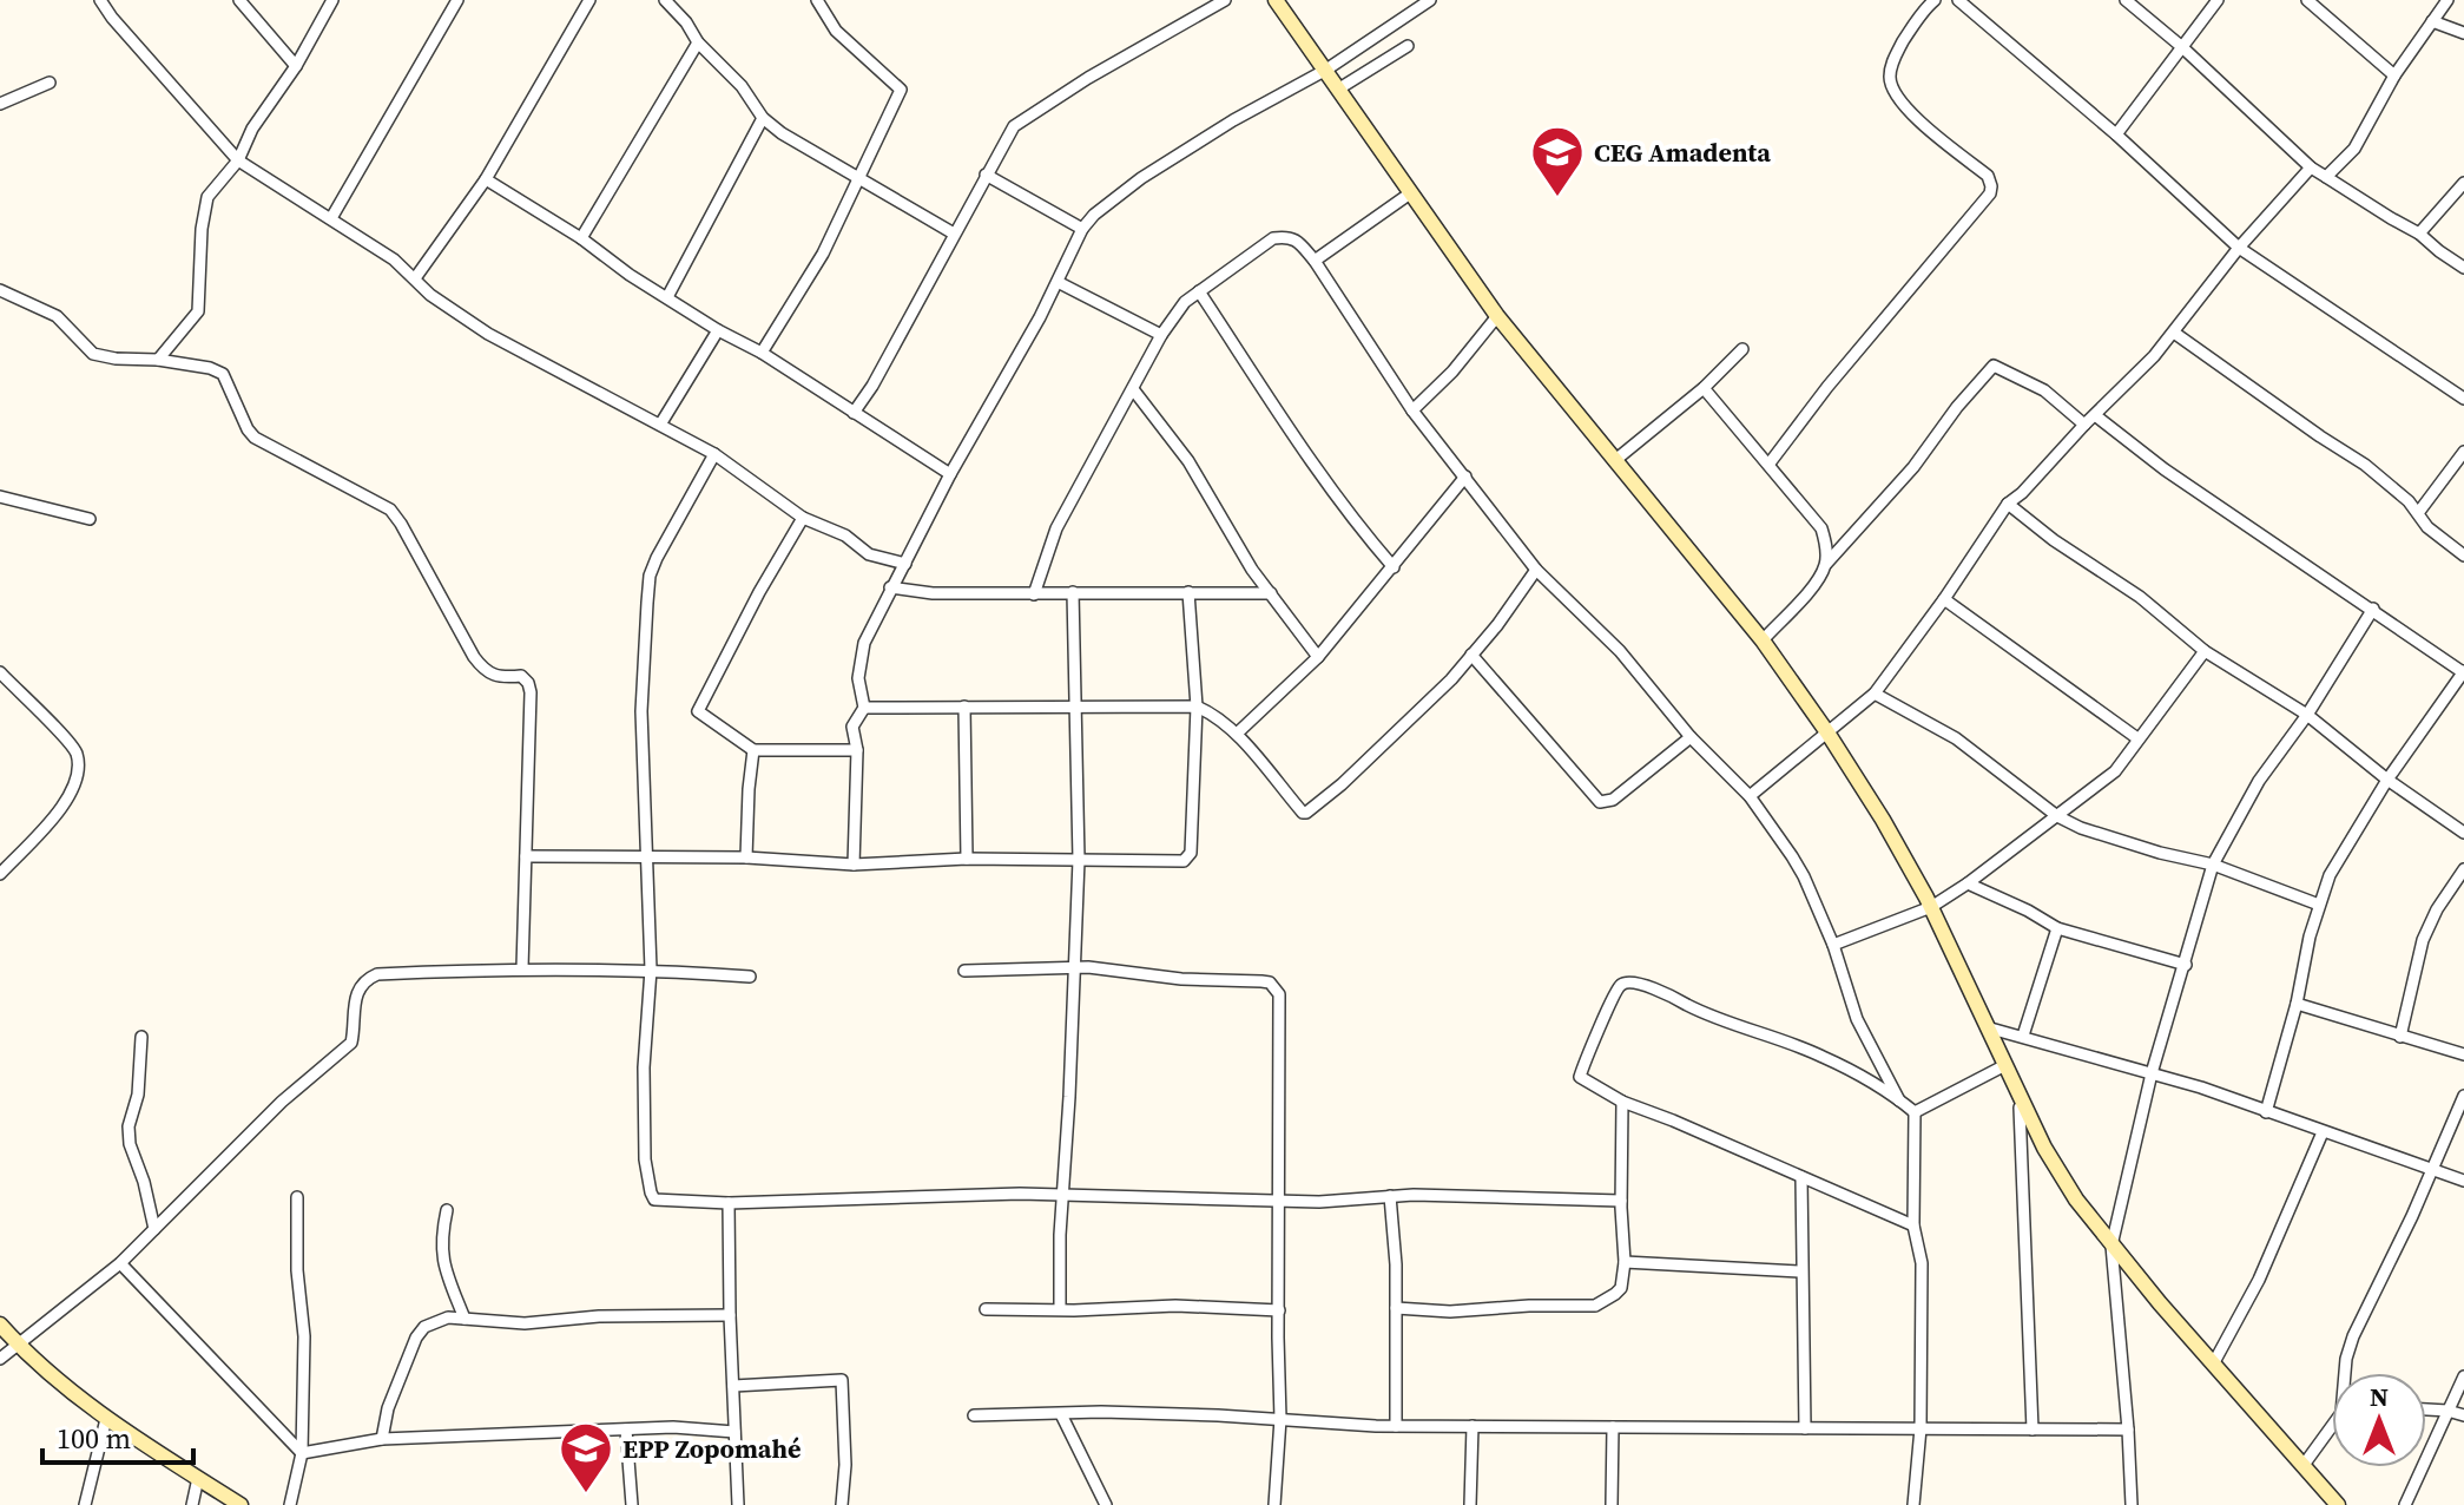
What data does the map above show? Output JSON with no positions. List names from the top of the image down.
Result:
{
  "places": {
    "school or university": ["CEG Amadenta", "EPP Zopomahé"]
  },
  "scale_bar": "100 m",
  "north": "top"
}
